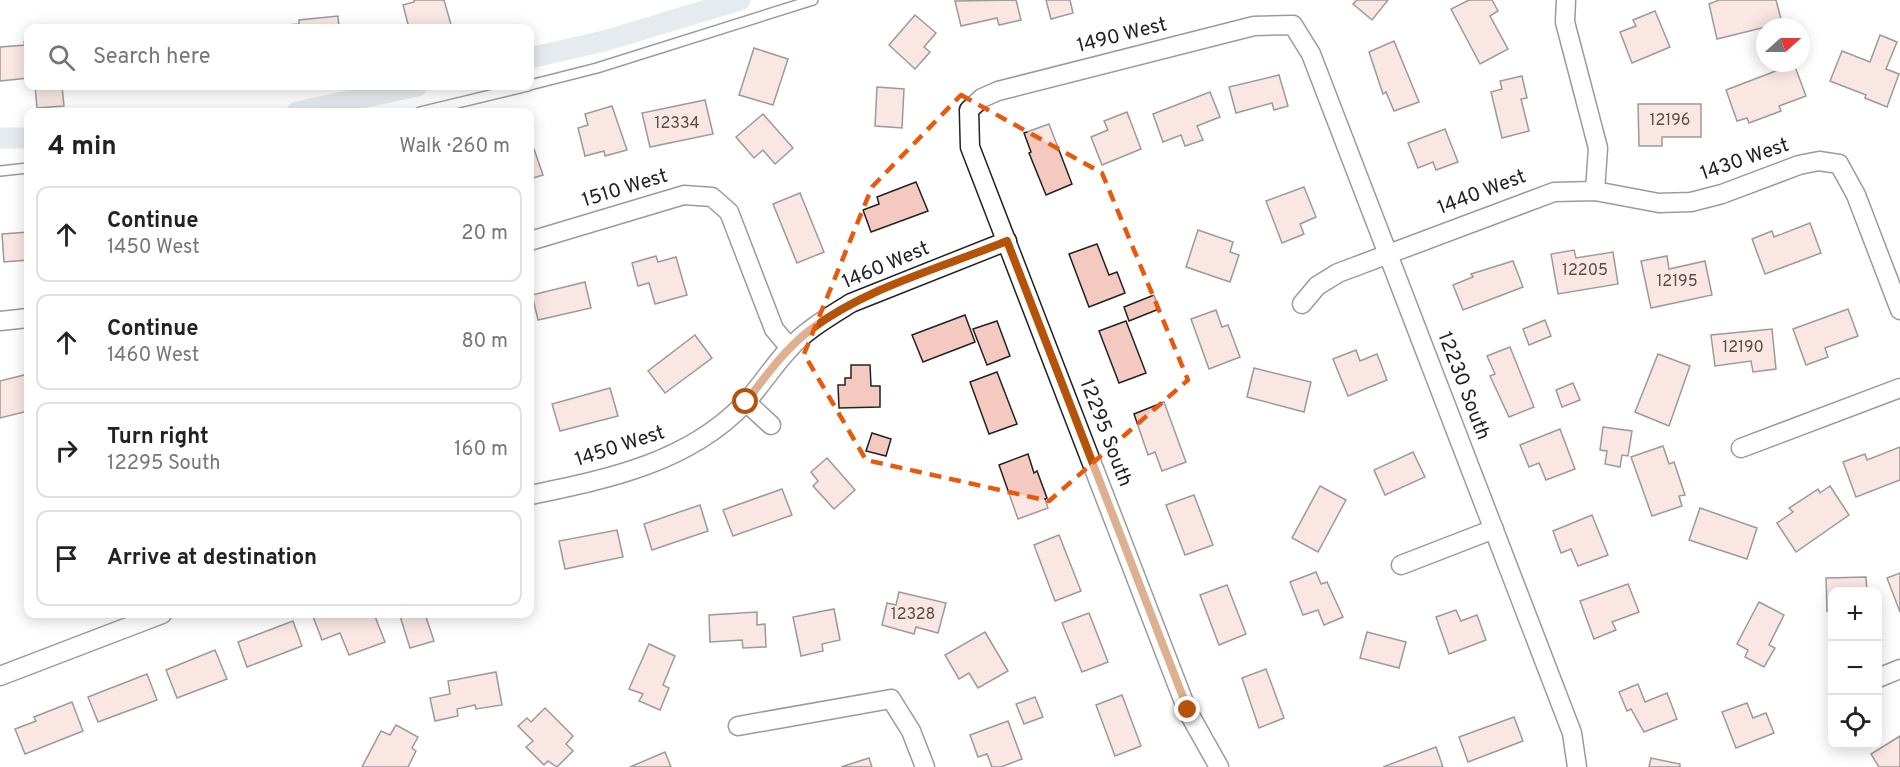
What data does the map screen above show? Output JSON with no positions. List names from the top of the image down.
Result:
{
  "streets": {
    "street": [
      "1490 West",
      "1430 West",
      "1510 West",
      "1440 West",
      "1460 West",
      "12230 South",
      "12295 South",
      "1450 West"
    ]
  },
  "crossings": [
    ["1490 West", "12230 South"],
    ["1490 West", "12295 South"],
    ["1430 West", "1440 West"],
    ["1510 West", "1460 West"],
    ["1510 West", "1450 West"],
    ["1440 West", "12230 South"],
    ["1460 West", "12295 South"],
    ["1460 West", "1450 West"]
  ],
  "house_numbers": [
    "12196",
    "12334",
    "12205",
    "12195",
    "12190",
    "12328"
  ],
  "north": "right",
  "page": {
    "search": "Search here",
    "heading": ["4 min", "Walk · 260 m"],
    "list": [
      ["Continue", "1450 West", "20 m"],
      ["Continue", "1460 West", "80 m"],
      ["Turn right", "12295 South", "160 m"],
      "Arrive at destination"
    ],
    "map_buttons": ["+", "−"]
  }
}
